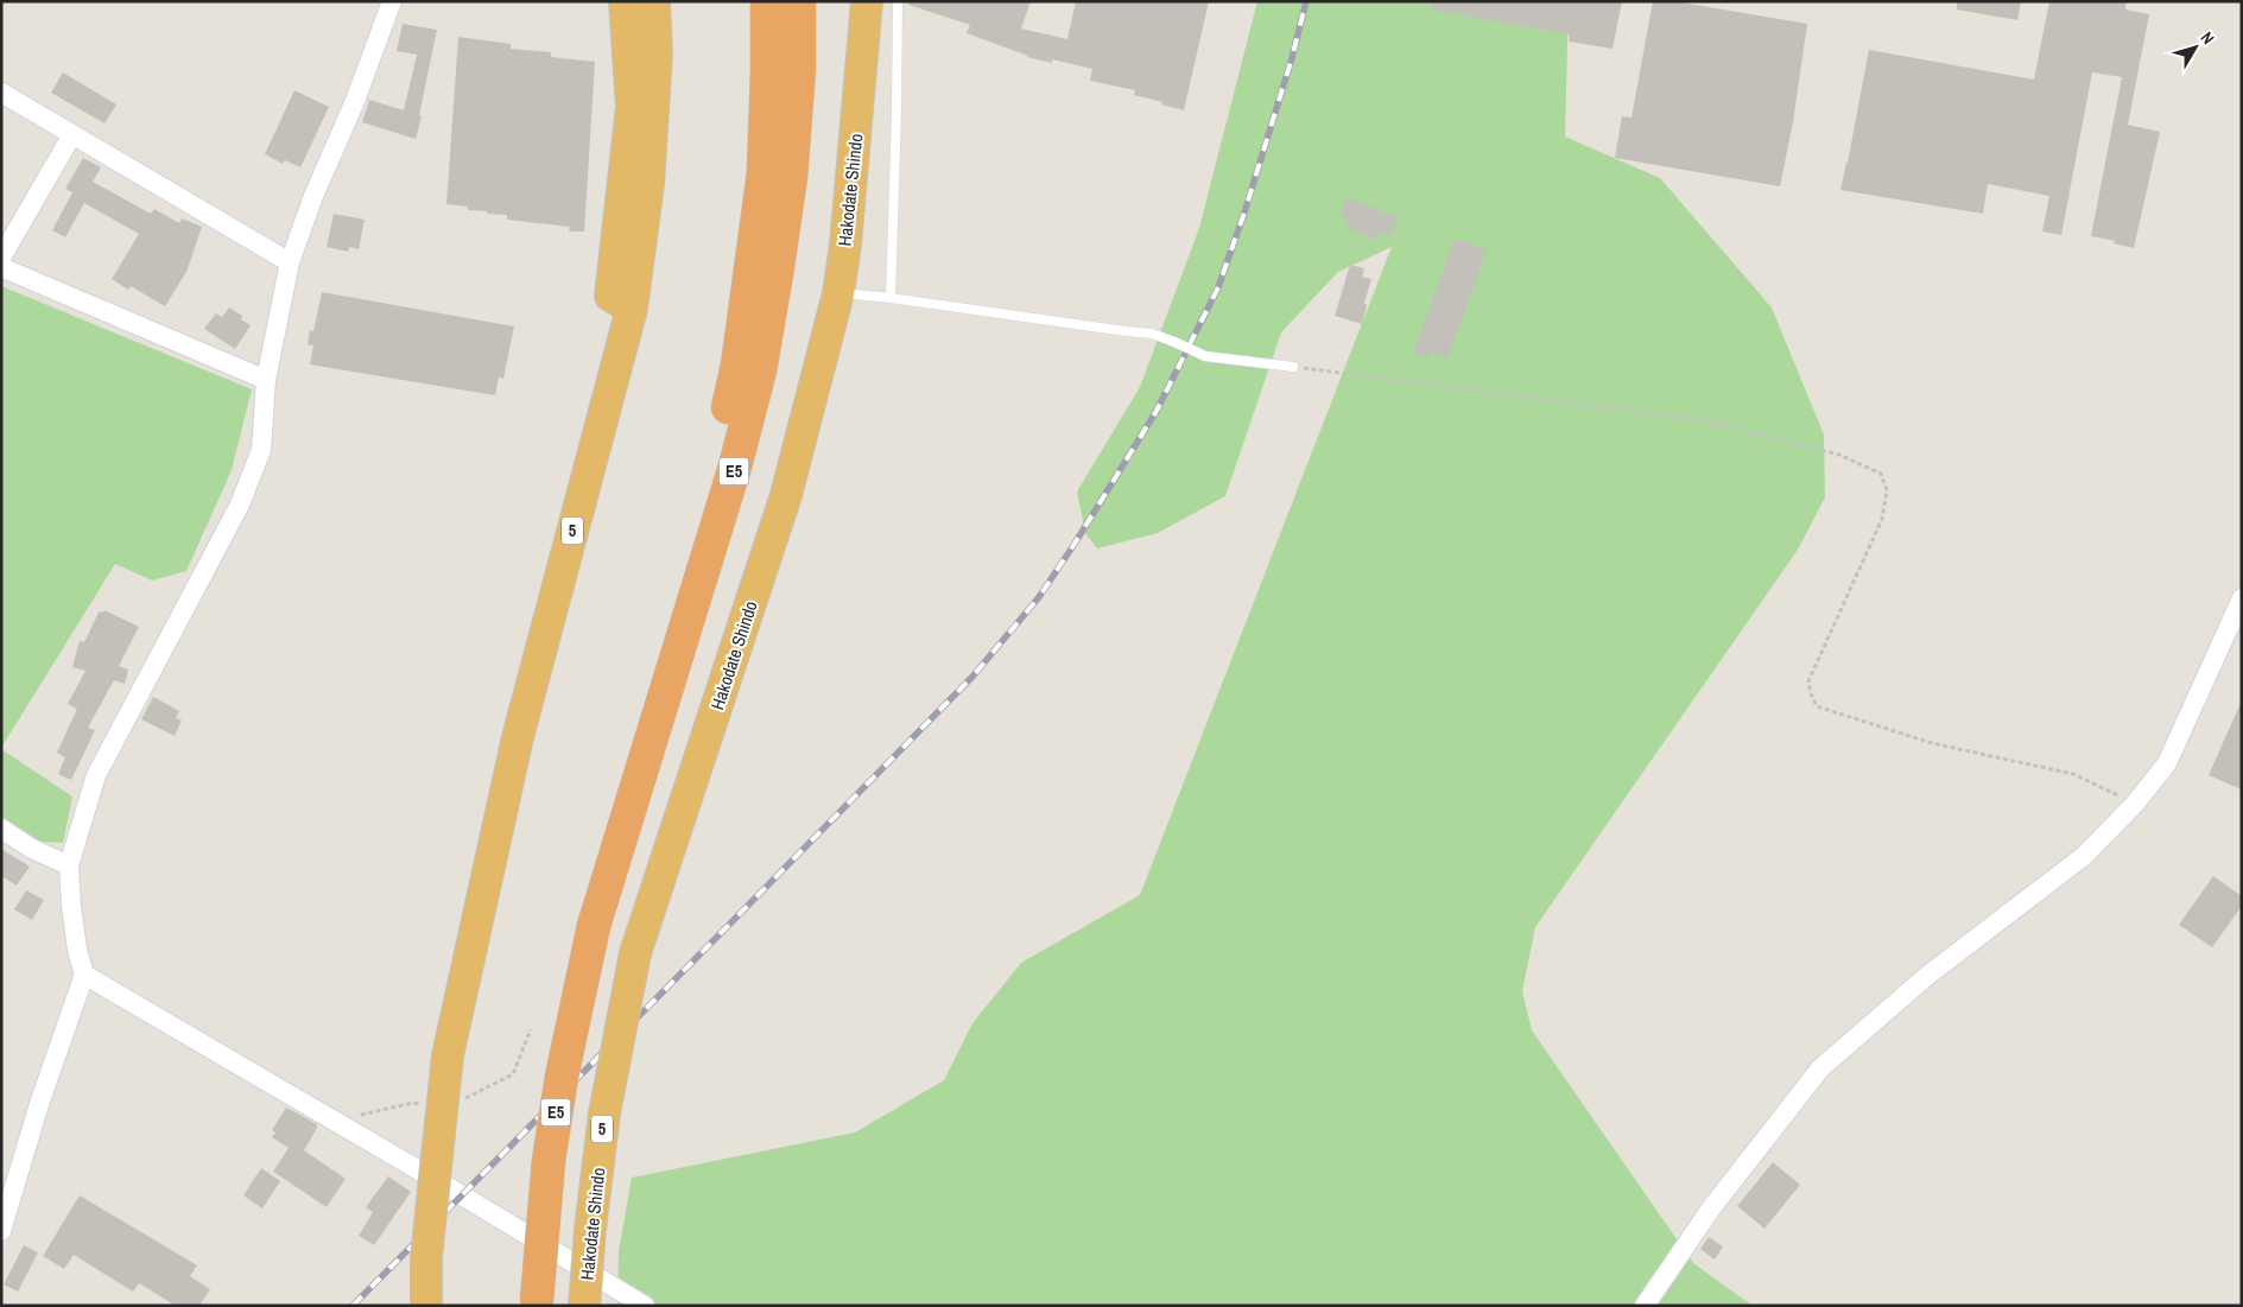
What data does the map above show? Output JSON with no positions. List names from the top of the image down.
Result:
{
  "streets": {
    "highway": ["Hakodate Shindo", "E5", "5"]
  },
  "north": "top right"
}
